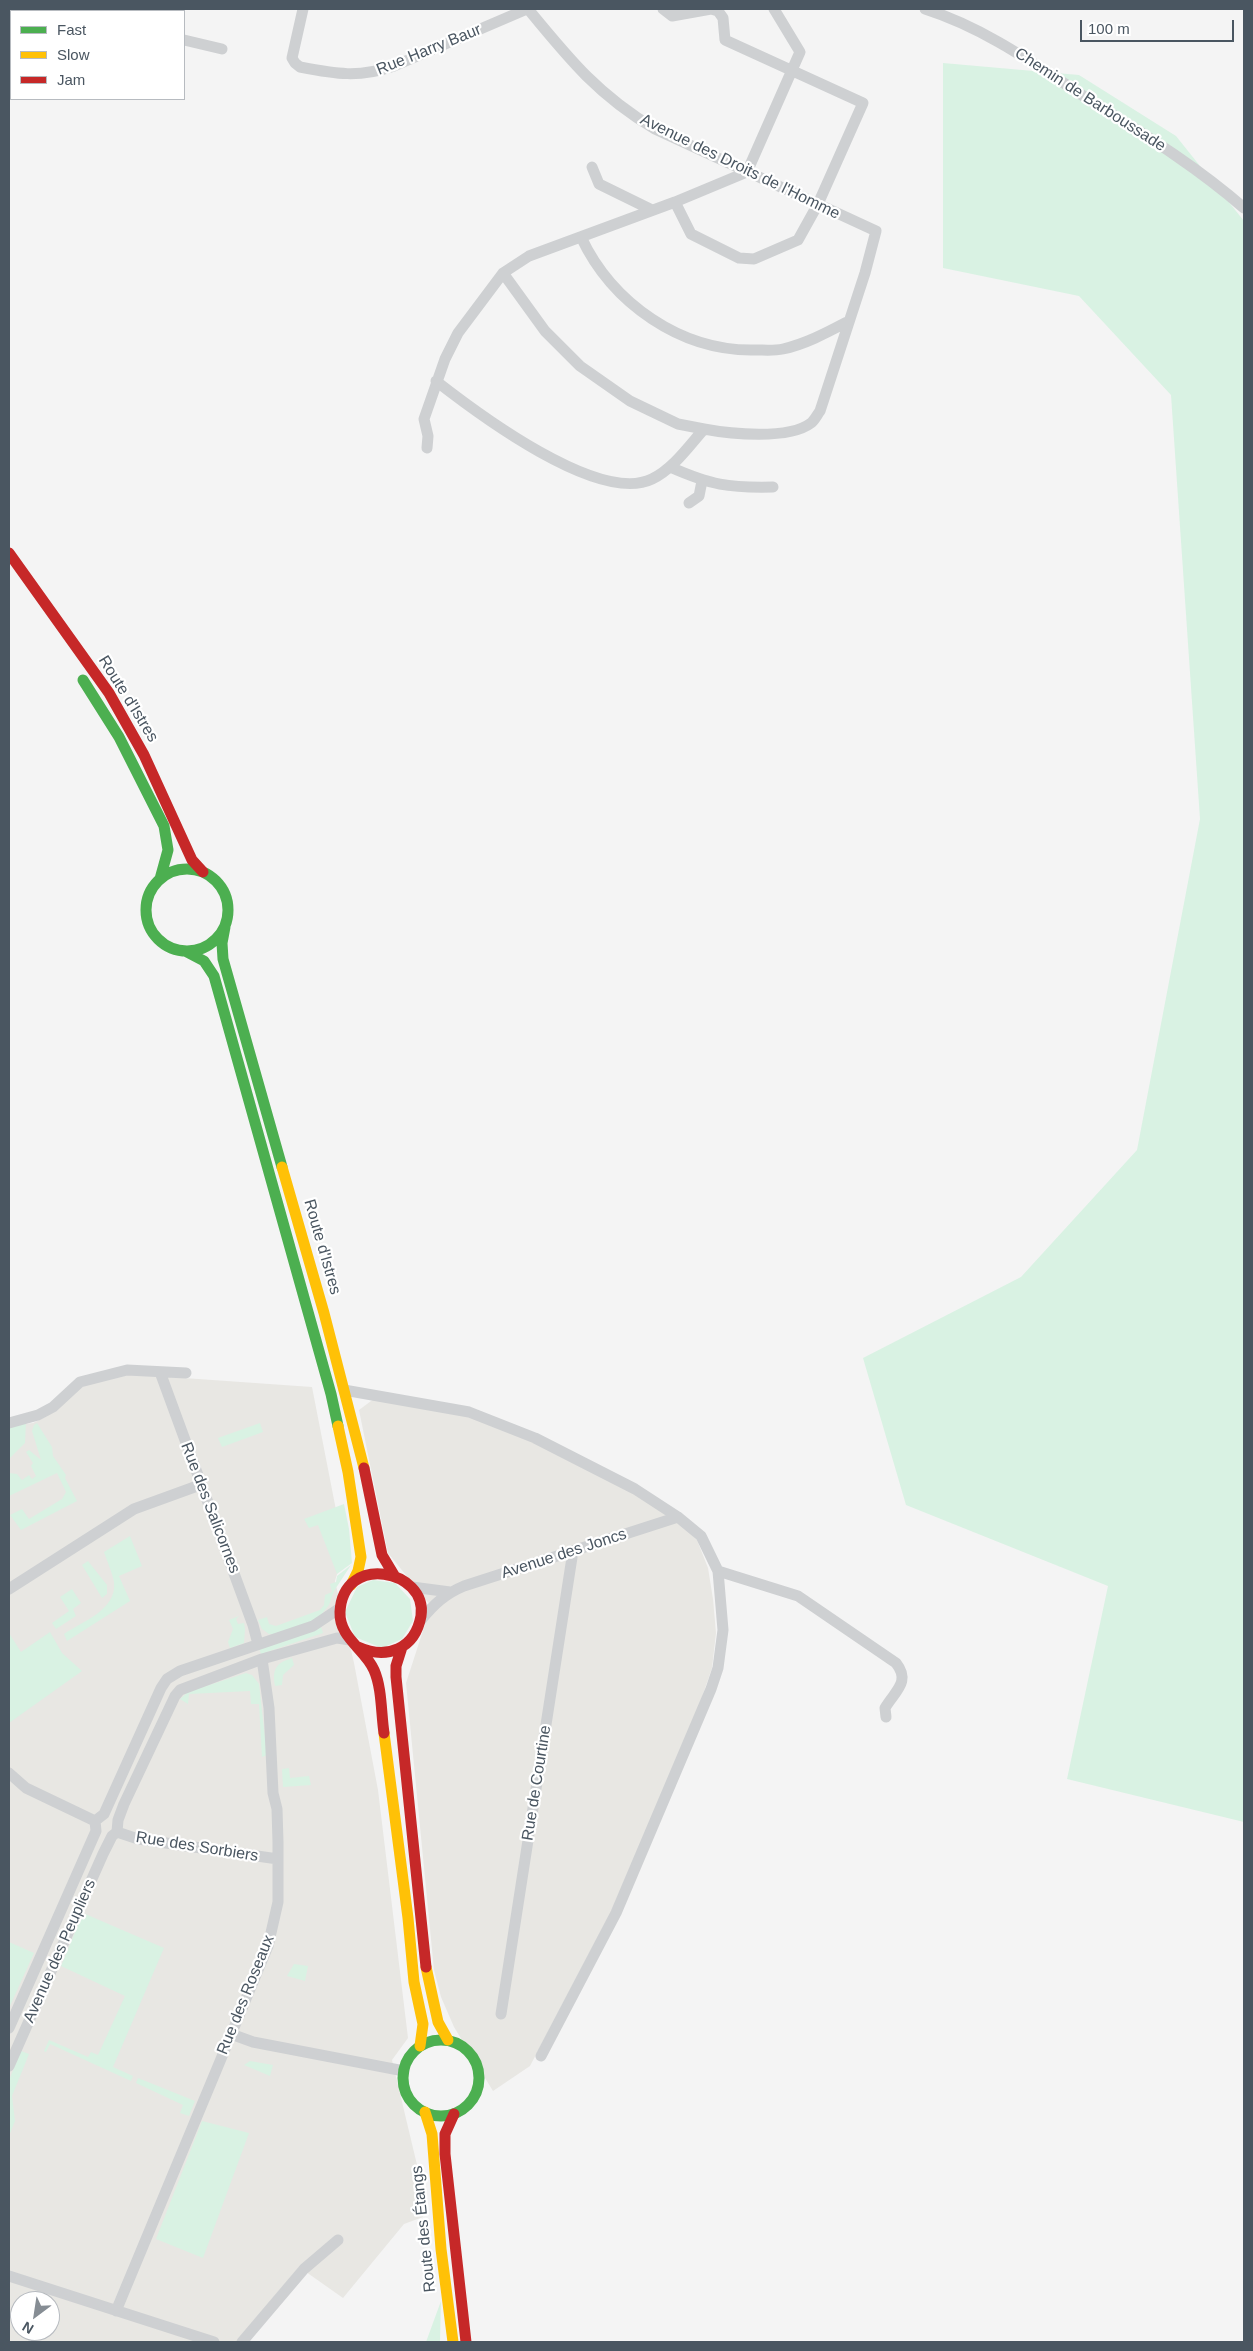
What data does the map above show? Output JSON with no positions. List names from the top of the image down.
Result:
{
  "streets": {
    "main road": ["Route d'Istres", "Route des Étangs"],
    "street": [
      "Rue Harry Baur",
      "Chemin de Barboussade",
      "Avenue des Droits de l'Homme",
      "Rue des Salicornes",
      "Avenue des Joncs",
      "Rue de Courtine",
      "Rue des Sorbiers",
      "Avenue des Peupliers",
      "Rue des Roseaux"
    ]
  },
  "crossings": [
    ["Rue Harry Baur", "Avenue des Droits de l'Homme"],
    ["Route d'Istres", "Avenue des Joncs"],
    ["Route d'Istres", "Avenue des Peupliers"],
    ["Rue des Salicornes", "Avenue des Peupliers"],
    ["Avenue des Joncs", "Rue de Courtine"],
    ["Avenue des Joncs", "Avenue des Peupliers"],
    ["Rue des Sorbiers", "Avenue des Peupliers"],
    ["Rue des Sorbiers", "Rue des Roseaux"],
    ["Avenue des Peupliers", "Rue des Roseaux"]
  ],
  "legend": ["Fast", "Slow", "Jam"],
  "scale_bar": "100 m",
  "north": "bottom left"
}
